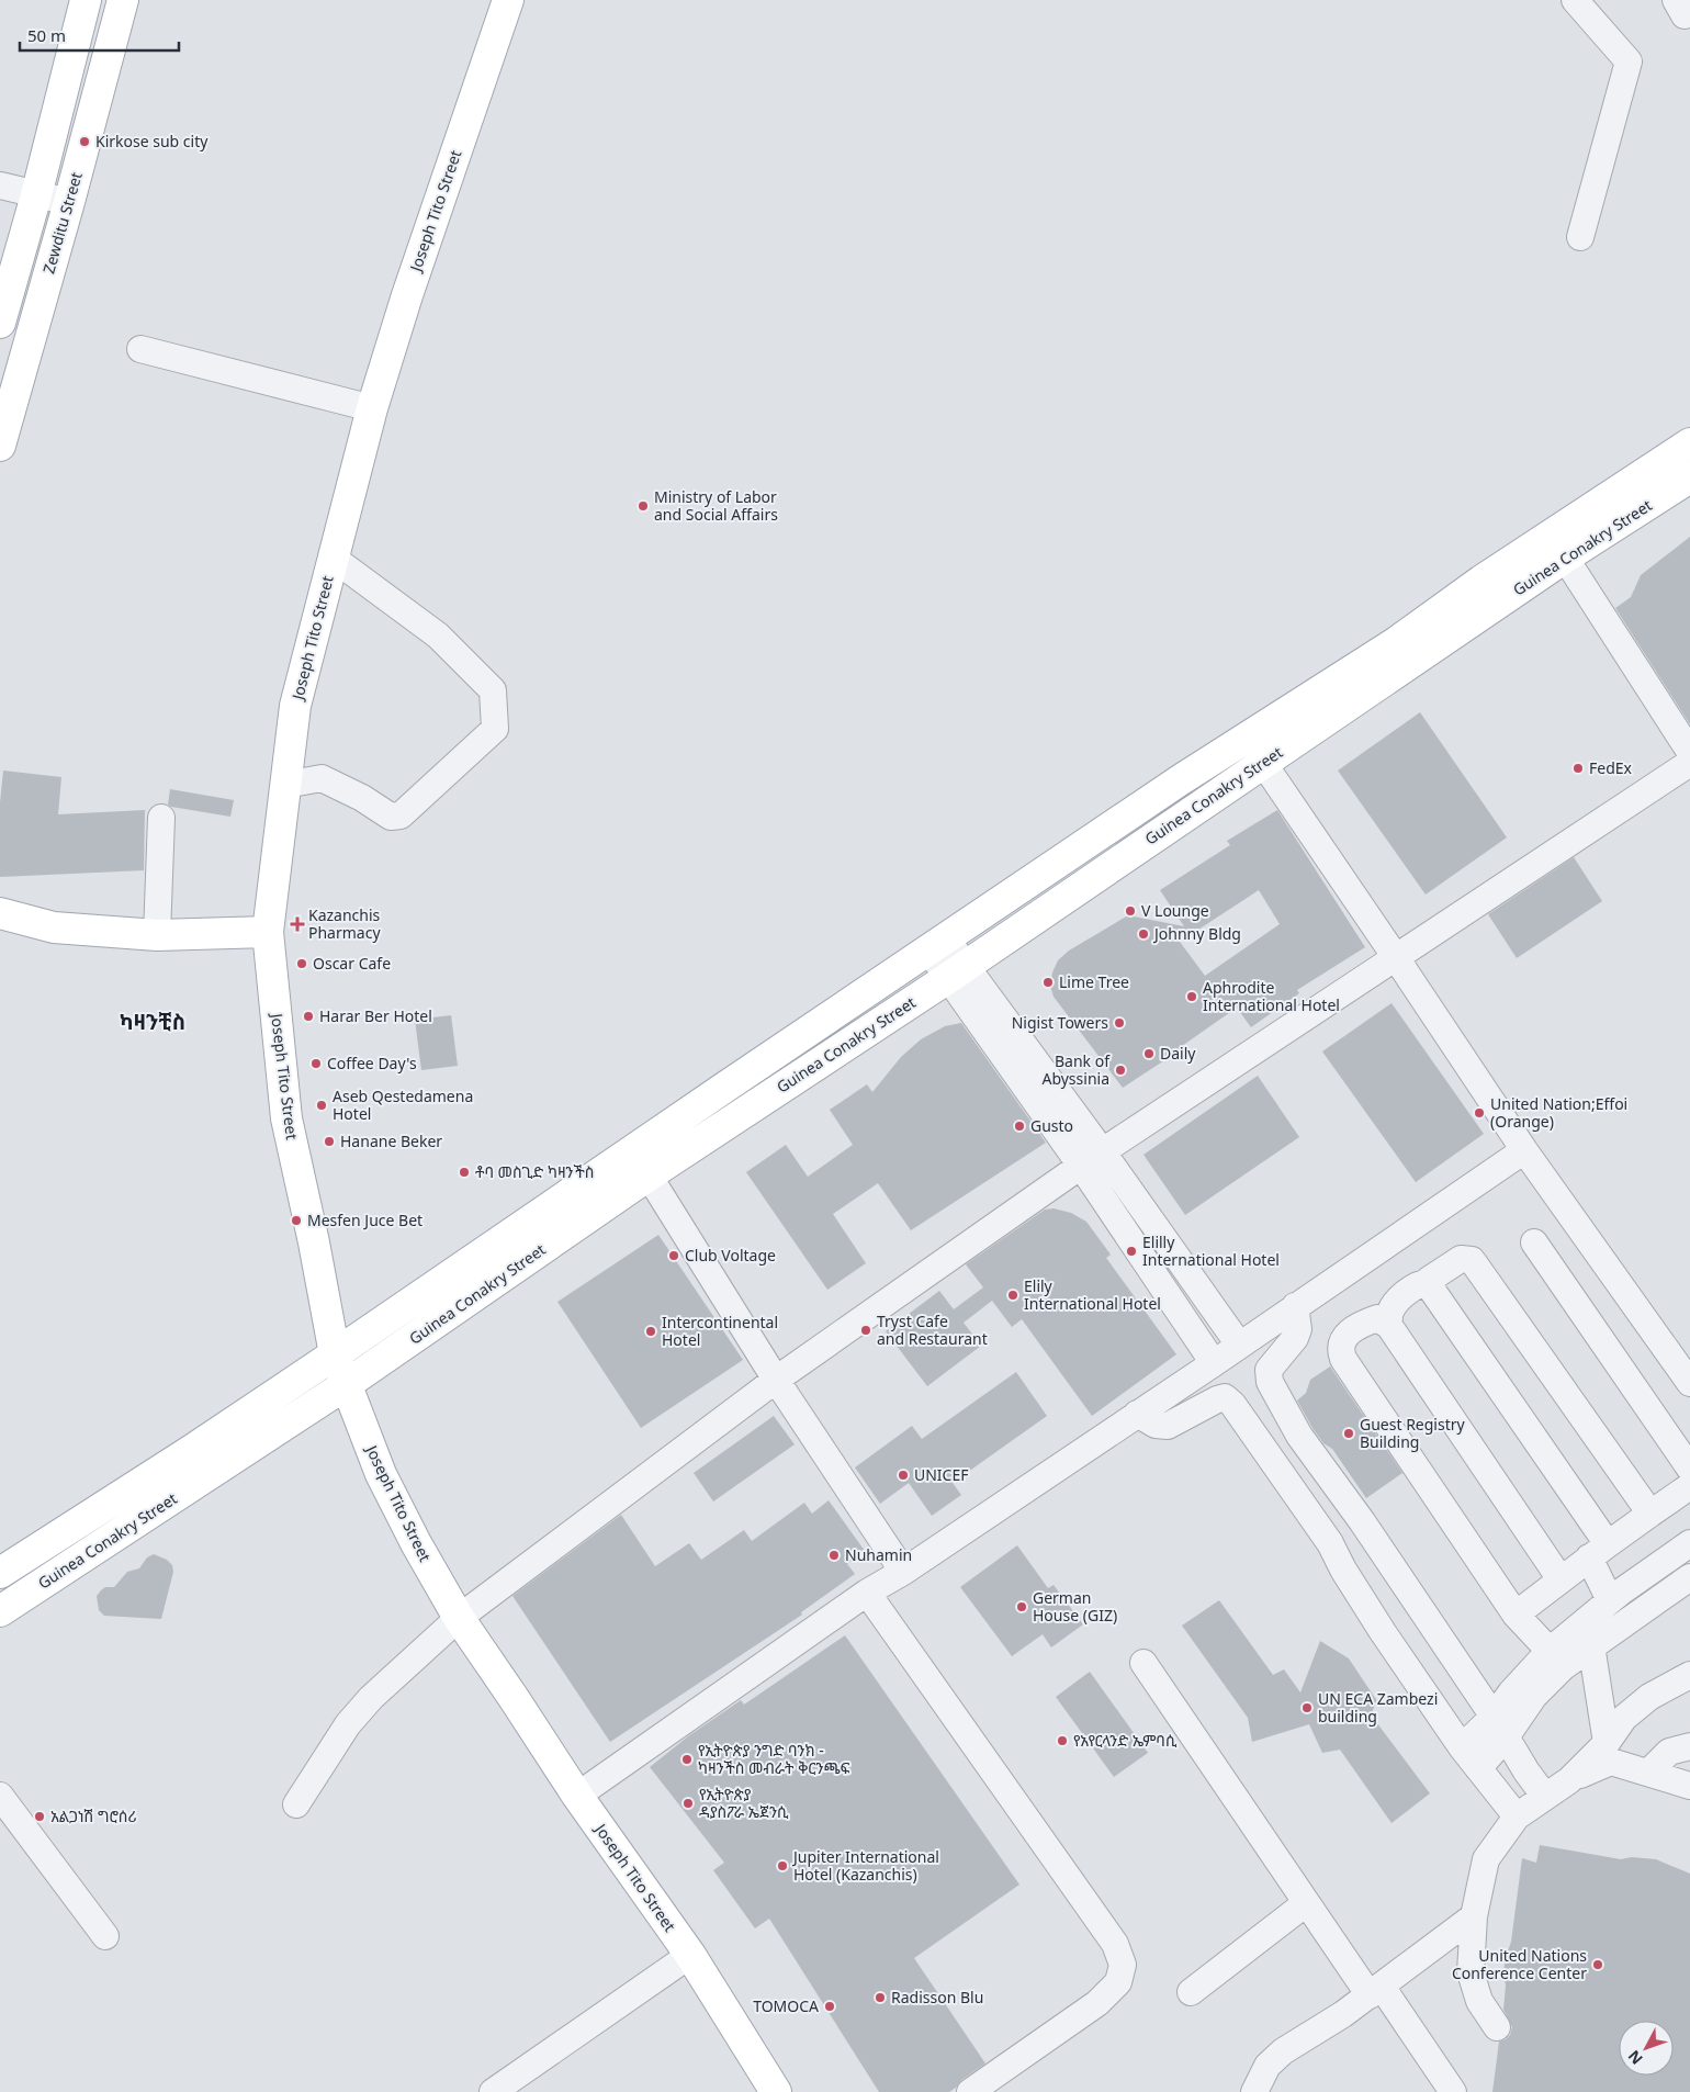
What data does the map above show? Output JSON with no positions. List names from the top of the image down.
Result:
{
  "streets": {
    "main road": ["Joseph Tito Street", "Zewditu Street", "Guinea Conakry Street"]
  },
  "crossings": [
    ["Joseph Tito Street", "Guinea Conakry Street"]
  ],
  "districts": ["ካዛንቺስ"],
  "places": {
    "other": [
      "Kirkose sub city",
      "Ministry of Labor and Social Affairs",
      "FedEx",
      "V Lounge",
      "Johnny Bldg",
      "Oscar Cafe",
      "Lime Tree",
      "Aphrodite International Hotel",
      "Harar Ber Hotel",
      "Nigist Towers",
      "Daily",
      "Coffee Day's",
      "Bank of Abyssinia",
      "Aseb Qestedamena Hotel",
      "United Nation;Effoi (Orange)",
      "Gusto",
      "Hanane Beker",
      "ቶባ መስጊድ ካዛንችስ",
      "Mesfen Juce Bet",
      "Elilly International Hotel",
      "Club Voltage",
      "Elily International Hotel",
      "Tryst Cafe and Restaurant",
      "Intercontinental Hotel",
      "Guest Registry Building",
      "UNICEF",
      "Nuhamin",
      "German House (GIZ)",
      "UN ECA Zambezi building",
      "የአየርላንድ ኤምባሲ",
      "የኢትዮጵያ ንግድ ባንክ - ካዛንችስ መብራት ቅርንጫፍ",
      "የኢትዮጵያ ዳያስፖራ ኤጀንሲ",
      "አልጋነሽ ግሮሰሪ",
      "Jupiter International Hotel (Kazanchis)",
      "United Nations Conference Center",
      "Radisson Blu",
      "TOMOCA"
    ],
    "health": ["Kazanchis Pharmacy"]
  },
  "scale_bar": "50 m",
  "north": "bottom left"
}
